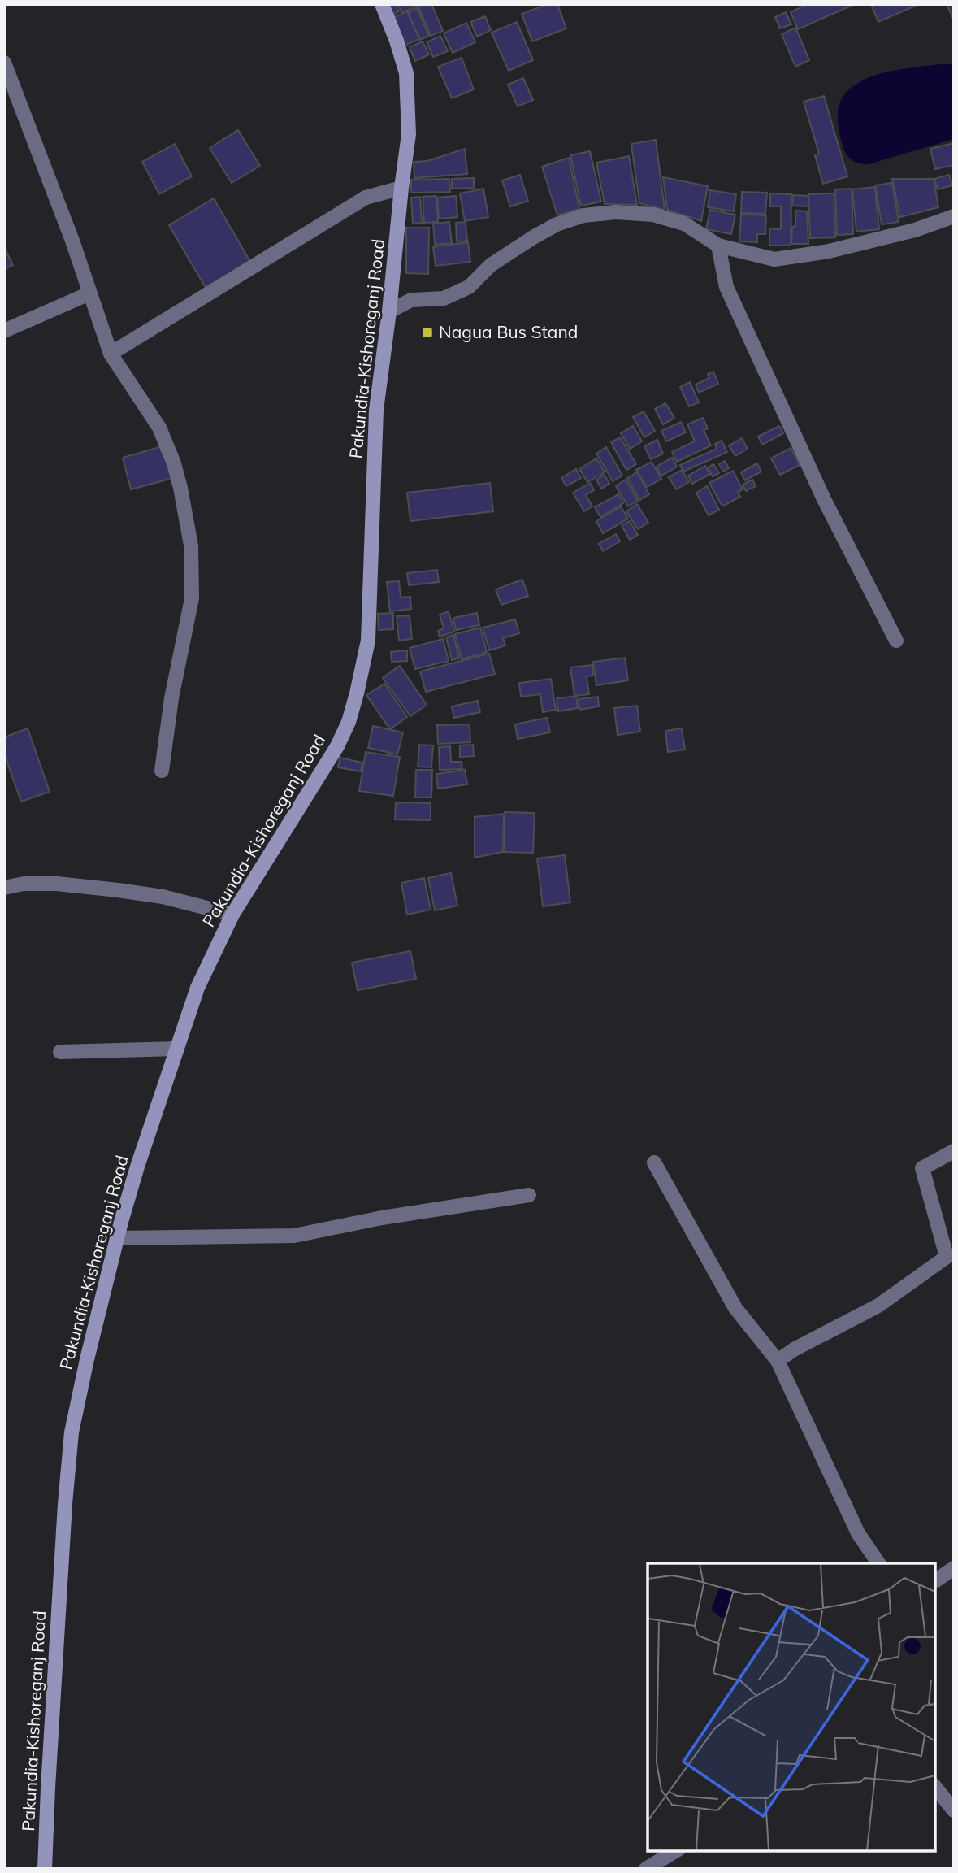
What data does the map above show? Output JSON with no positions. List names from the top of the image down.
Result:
{
  "streets": {
    "main road": ["Pakundia-Kishoreganj Road"]
  },
  "places": {
    "transit": ["Nagua Bus Stand"]
  }
}
